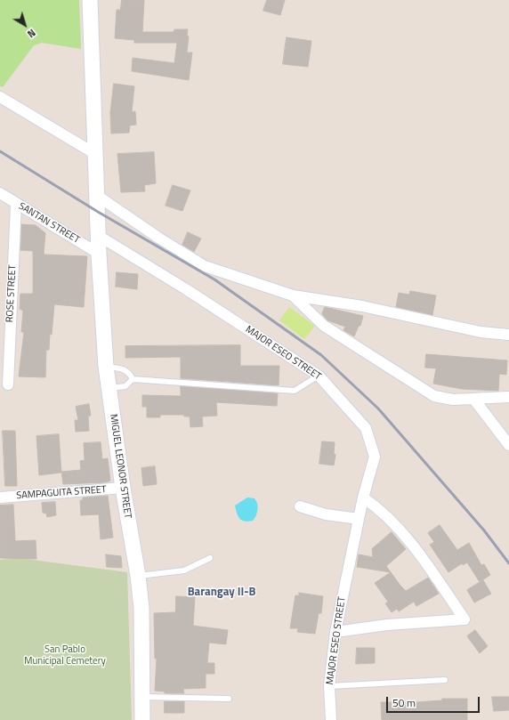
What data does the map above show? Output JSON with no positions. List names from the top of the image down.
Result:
{
  "streets": {
    "street": [
      "SANTAN STREET",
      "ROSE STREET",
      "MAJOR ESEO STREET",
      "MIGUEL LEONOR STREET",
      "SAMPAGUITA STREET"
    ]
  },
  "crossings": [
    ["SANTAN STREET", "ROSE STREET"],
    ["SANTAN STREET", "MIGUEL LEONOR STREET"],
    ["MAJOR ESEO STREET", "MIGUEL LEONOR STREET"],
    ["MIGUEL LEONOR STREET", "SAMPAGUITA STREET"]
  ],
  "districts": ["Barangay II-B"],
  "parks": ["San Pablo Municipal Cemetery"],
  "scale_bar": "50 m",
  "north": "bottom right"
}
